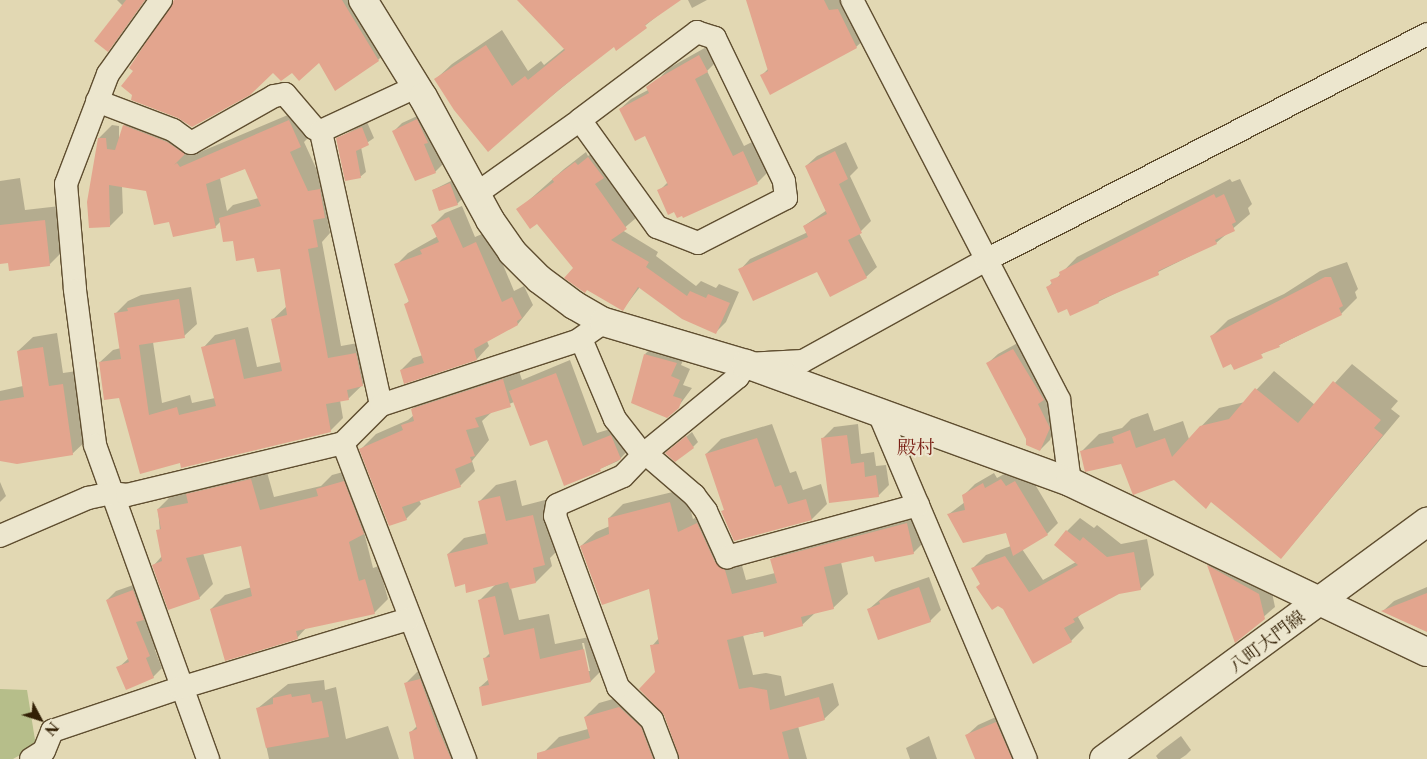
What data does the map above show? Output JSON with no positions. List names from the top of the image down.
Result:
{
  "streets": {
    "street": ["八町大門線"]
  },
  "districts": ["殿村"],
  "north": "bottom right"
}
